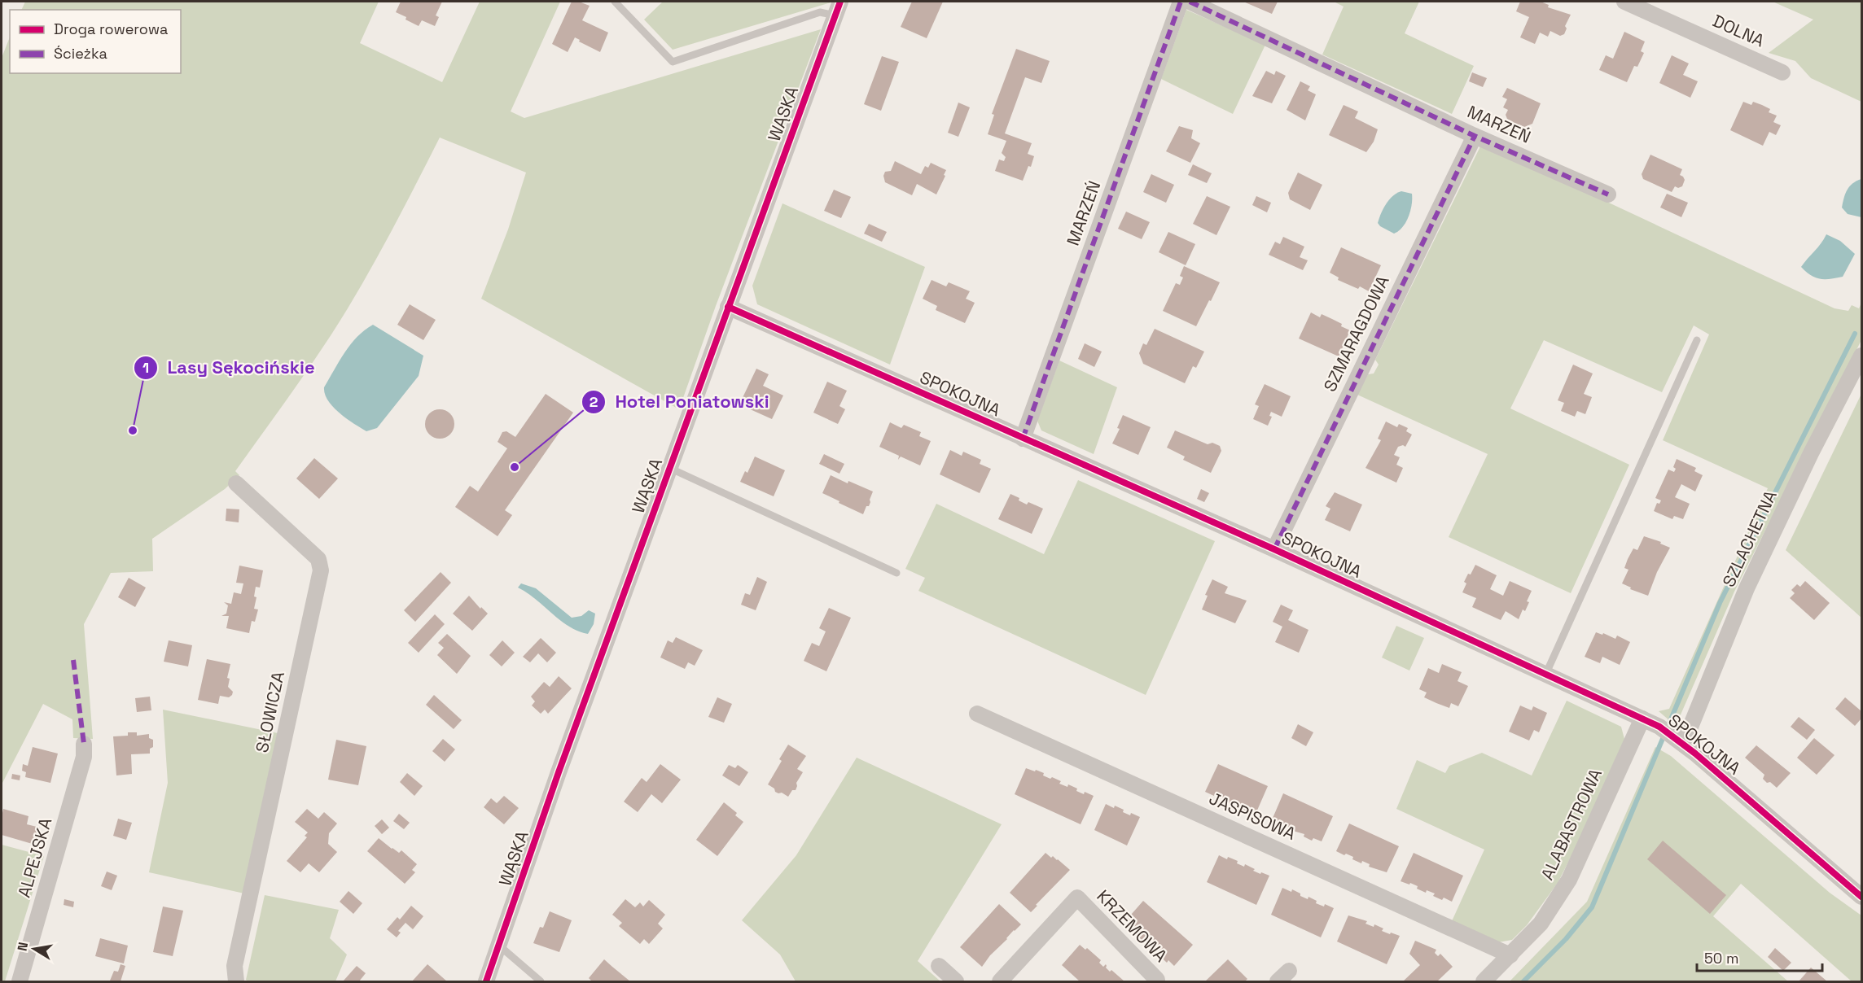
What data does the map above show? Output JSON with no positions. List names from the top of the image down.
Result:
{
  "streets": {
    "street": [
      "DOLNA",
      "WĄSKA",
      "MARZEŃ",
      "SZMARAGDOWA",
      "SPOKOJNA",
      "SZLACHETNA",
      "SŁOWICZA",
      "JASPISOWA",
      "ALABASTROWA",
      "ALPEJSKA",
      "KRZEMOWA"
    ]
  },
  "crossings": [
    ["WĄSKA", "SPOKOJNA"],
    ["MARZEŃ", "SZMARAGDOWA"],
    ["MARZEŃ", "SPOKOJNA"],
    ["SZMARAGDOWA", "SPOKOJNA"],
    ["SPOKOJNA", "SZLACHETNA"],
    ["SPOKOJNA", "ALABASTROWA"],
    ["JASPISOWA", "ALABASTROWA"]
  ],
  "places": ["Lasy Sękocińskie", "Hotel Poniatowski"],
  "legend": ["Droga rowerowa", "Ścieżka"],
  "scale_bar": "50 m",
  "north": "left"
}
